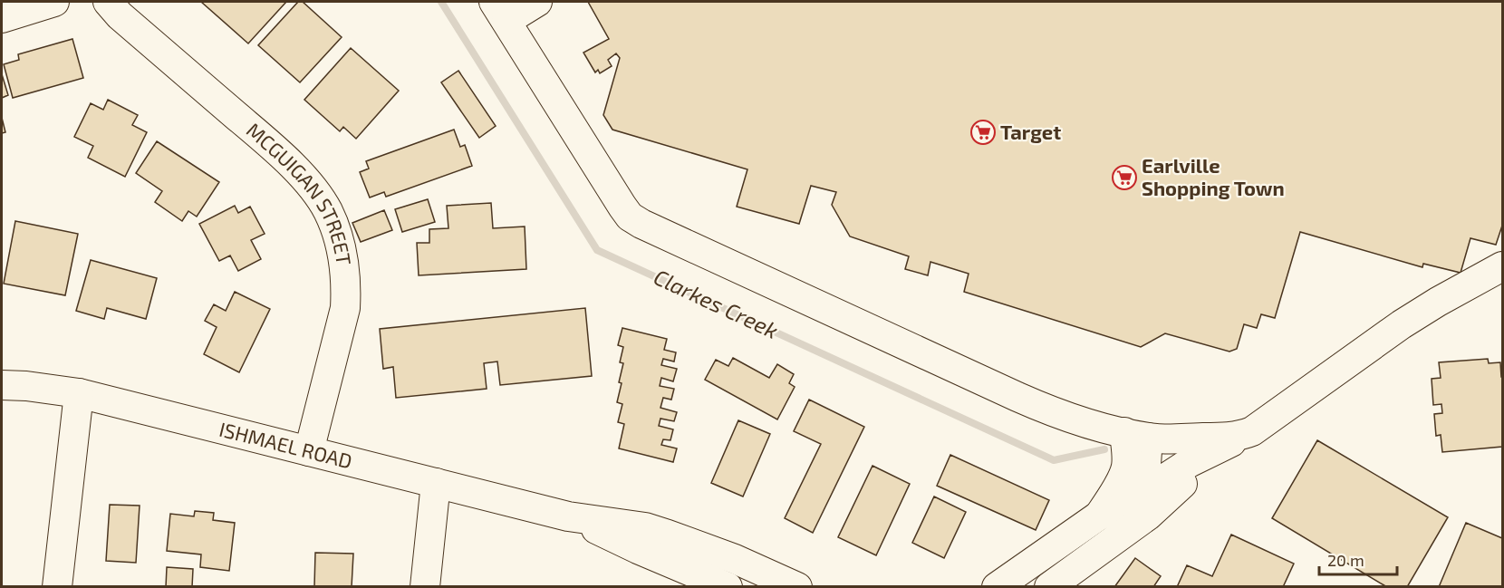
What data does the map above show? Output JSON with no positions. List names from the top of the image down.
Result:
{
  "streets": {
    "street": ["MCGUIGAN STREET", "ISHMAEL ROAD"]
  },
  "crossings": [
    ["MCGUIGAN STREET", "ISHMAEL ROAD"]
  ],
  "water": ["Clarkes Creek"],
  "places": {
    "supermarket": ["Target", "Earlville Shopping Town"]
  },
  "scale_bar": "20 m"
}
